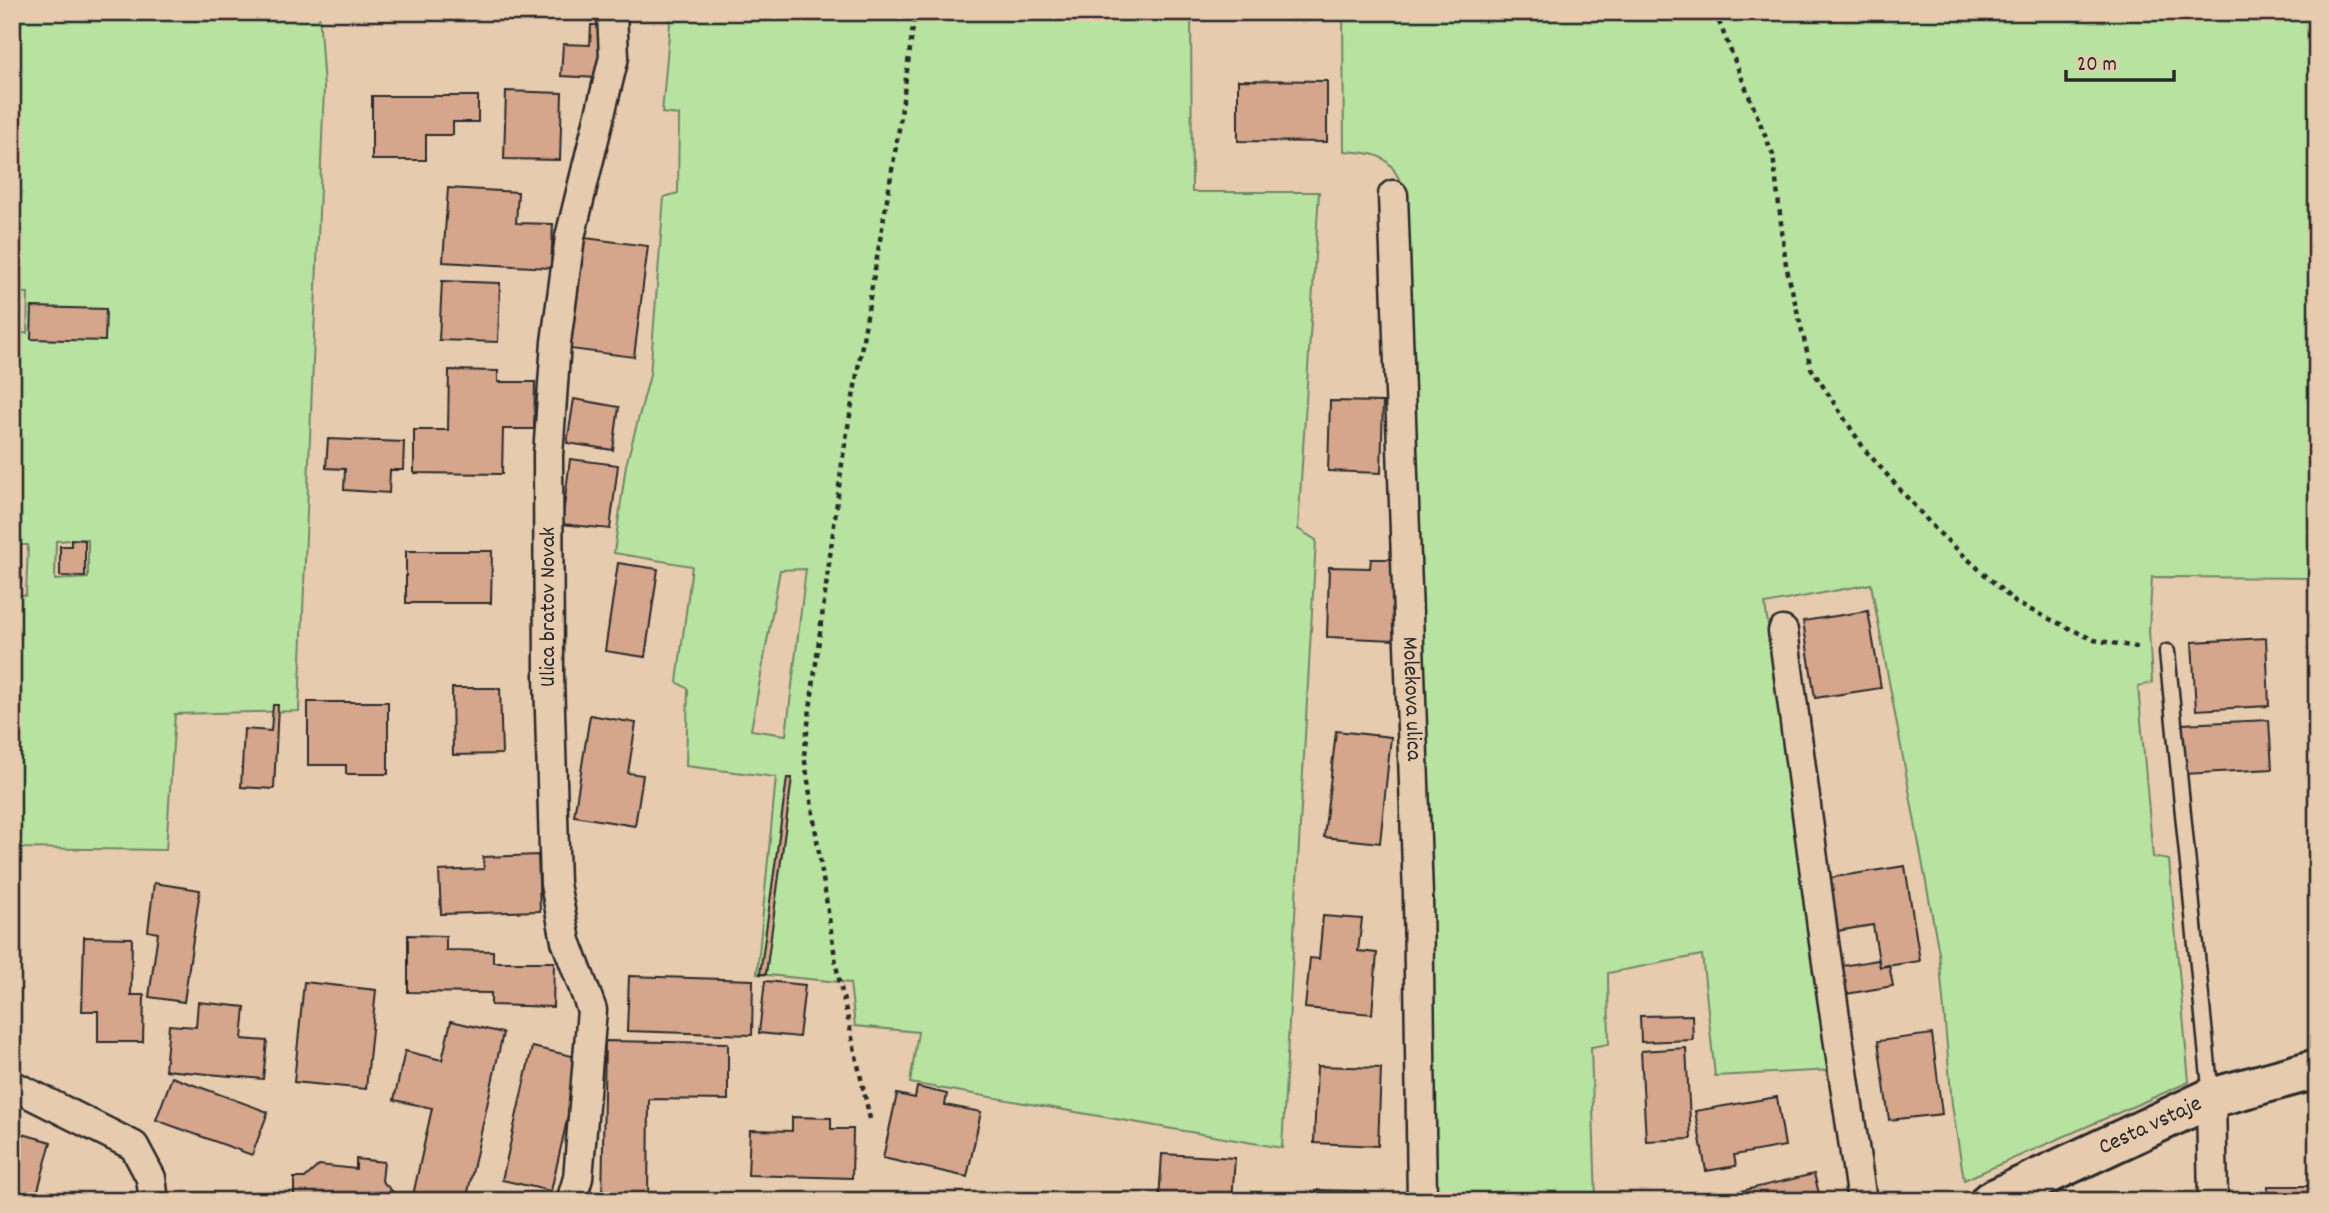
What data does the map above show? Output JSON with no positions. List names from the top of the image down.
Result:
{
  "streets": {
    "main road": ["Cesta vstaje"],
    "street": ["Ulica bratov Novak", "Molekova ulica"]
  },
  "scale_bar": "20 m"
}
